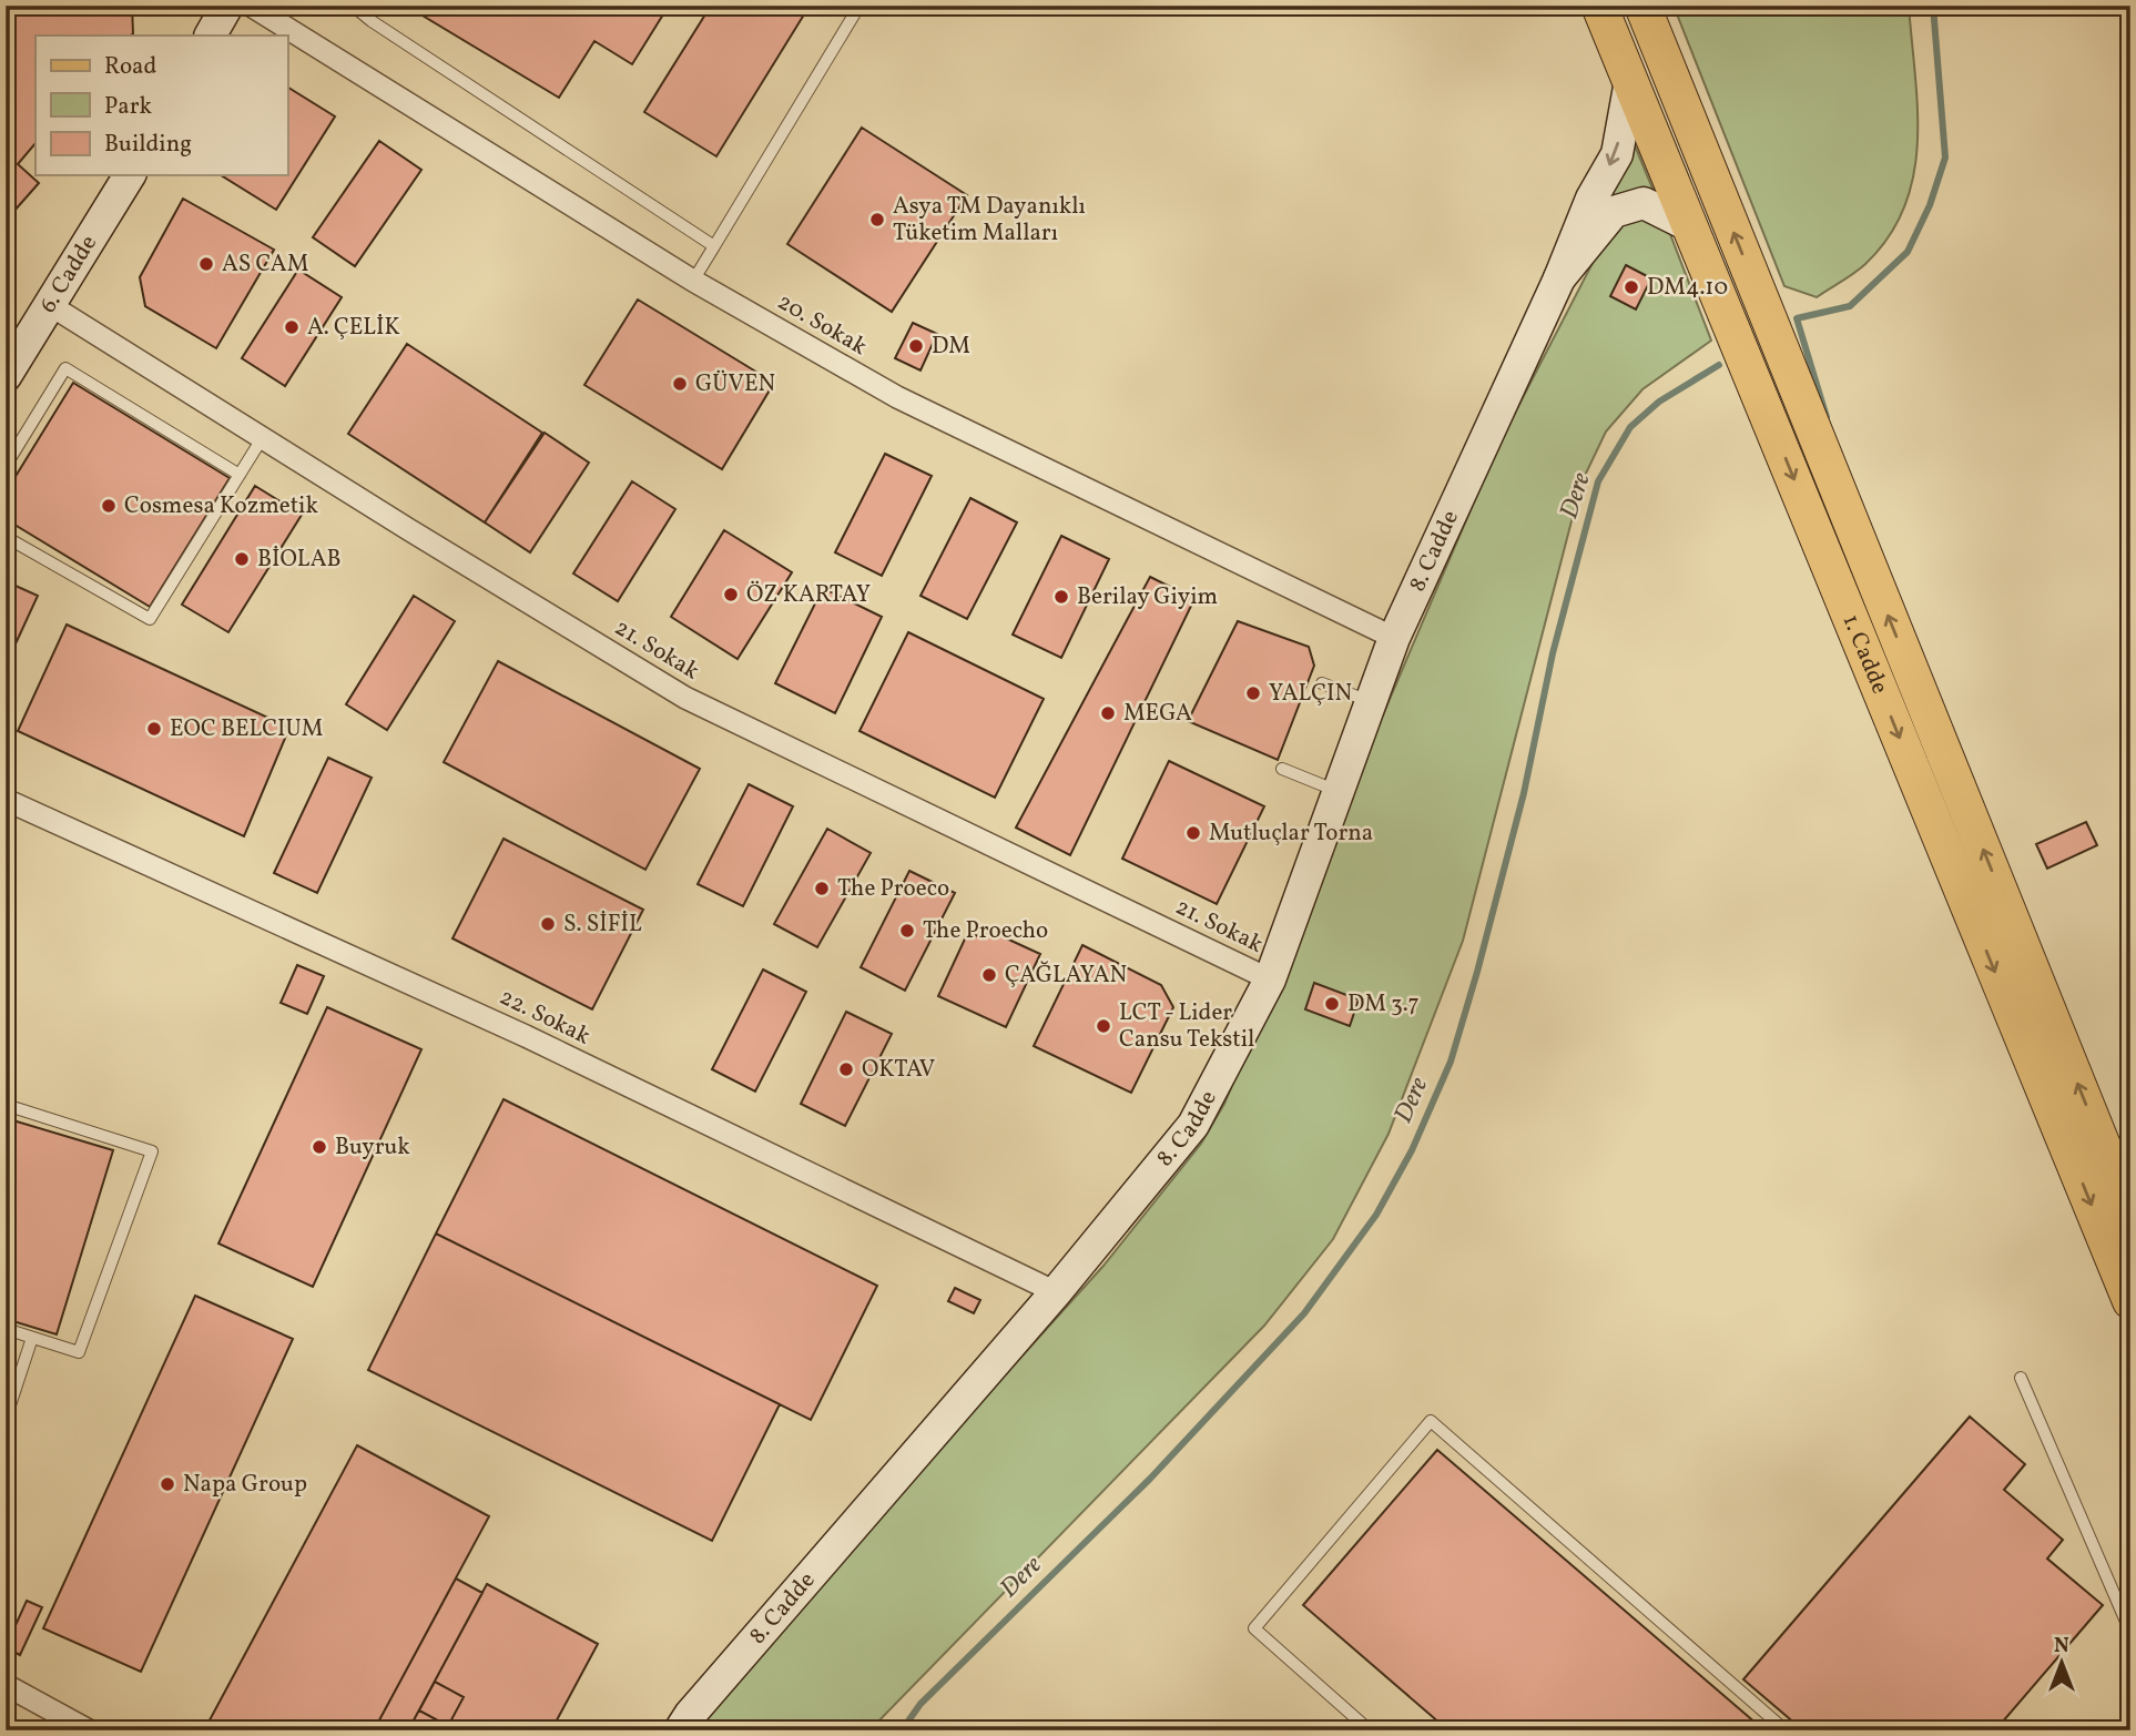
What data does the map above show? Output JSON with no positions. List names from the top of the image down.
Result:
{
  "streets": {
    "main road": ["1. Cadde"],
    "street": [
      "6. Cadde",
      "20. Sokak",
      "8. Cadde",
      "21. Sokak",
      "22. Sokak"
    ]
  },
  "crossings": [
    ["6. Cadde", "21. Sokak"],
    ["20. Sokak", "8. Cadde"],
    ["8. Cadde", "21. Sokak"],
    ["8. Cadde", "1. Cadde"],
    ["8. Cadde", "22. Sokak"]
  ],
  "water": ["Dere"],
  "places": [
    "Asya TM Dayanıklı Tüketim Malları",
    "AS CAM",
    "DM4.10",
    "A. ÇELİK",
    "DM",
    "GÜVEN",
    "Cosmesa Kozmetik",
    "BİOLAB",
    "ÖZ KARTAY",
    "Berilay Giyim",
    "YALÇIN",
    "MEGA",
    "EOC BELCIUM",
    "Mutluçlar Torna",
    "The Proeco",
    "S. SİFİL",
    "The Proecho",
    "ÇAĞLAYAN",
    "DM 3.7",
    "LCT - Lider Cansu Tekstil",
    "OKTAV",
    "Buyruk",
    "Napa Group"
  ],
  "legend": ["Road", "Park", "Building"],
  "north": "top"
}
